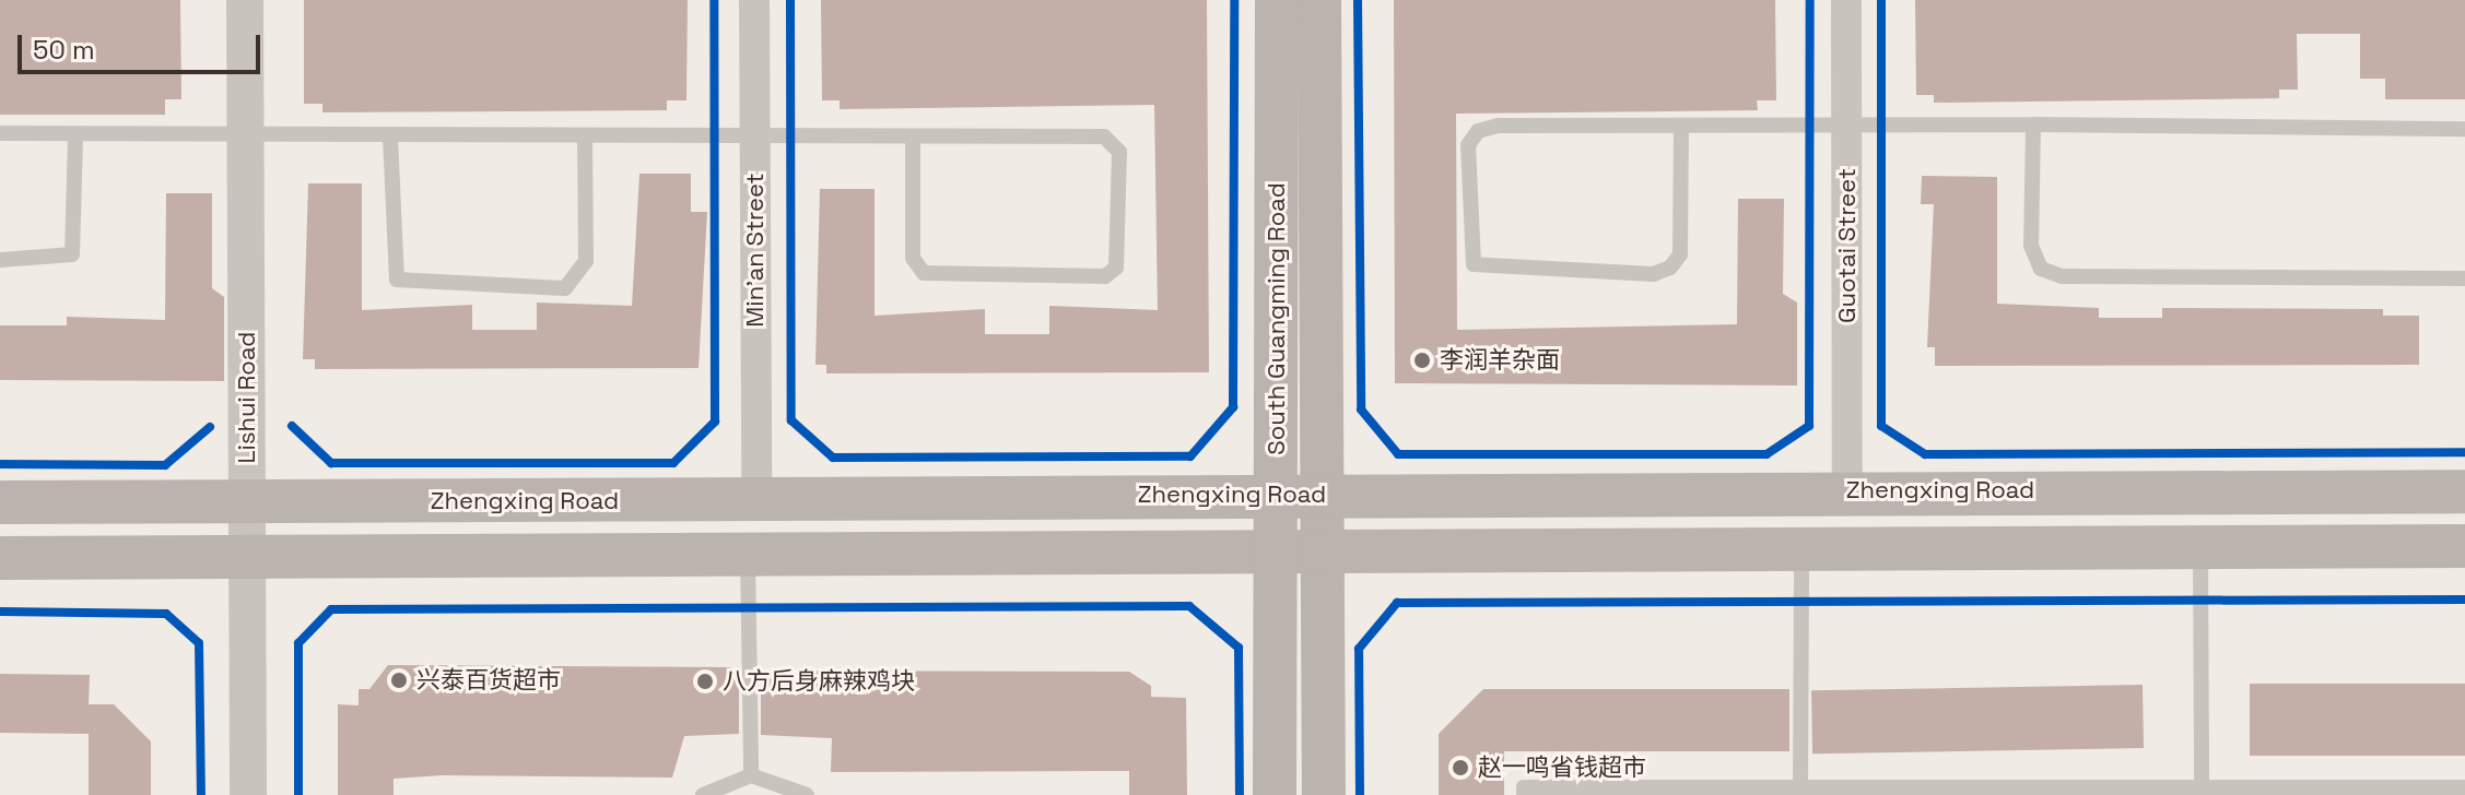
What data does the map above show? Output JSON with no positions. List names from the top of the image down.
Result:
{
  "streets": {
    "main road": ["South Guangming Road", "Zhengxing Road"],
    "street": ["Guotai Street", "Min'an Street", "Lishui Road"]
  },
  "crossings": [
    ["Guotai Street", "Zhengxing Road"],
    ["Min'an Street", "Zhengxing Road"],
    ["South Guangming Road", "Zhengxing Road"],
    ["Lishui Road", "Zhengxing Road"]
  ],
  "places": [
    "李润羊杂面",
    "兴泰百货超市",
    "八方后身麻辣鸡块",
    "赵一鸣省钱超市"
  ],
  "scale_bar": "50 m"
}
